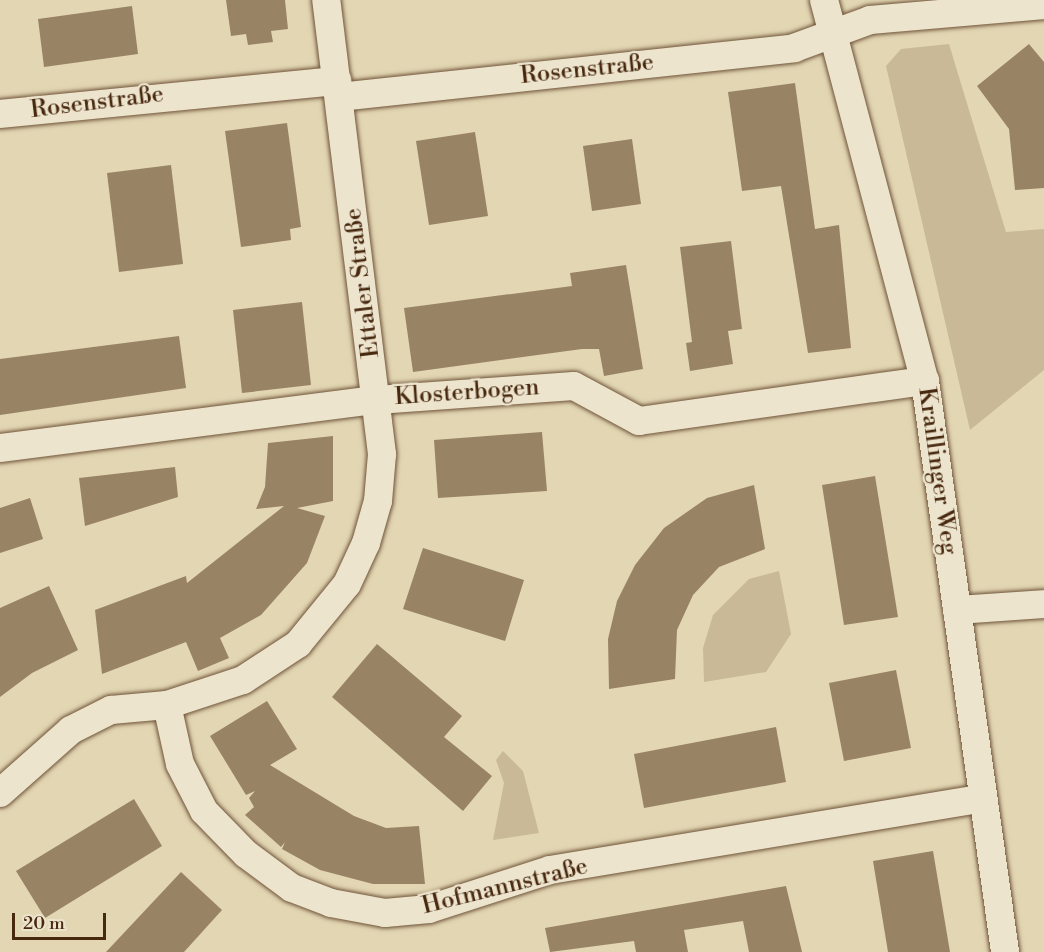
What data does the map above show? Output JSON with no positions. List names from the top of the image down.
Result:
{
  "streets": {
    "street": [
      "Rosenstraße",
      "Ettaler Straße",
      "Klosterbogen",
      "Kraillinger Weg",
      "Hofmannstraße"
    ]
  },
  "crossings": [
    ["Rosenstraße", "Ettaler Straße"],
    ["Rosenstraße", "Kraillinger Weg"],
    ["Ettaler Straße", "Klosterbogen"],
    ["Ettaler Straße", "Hofmannstraße"],
    ["Klosterbogen", "Kraillinger Weg"],
    ["Kraillinger Weg", "Hofmannstraße"]
  ],
  "scale_bar": "20 m"
}
